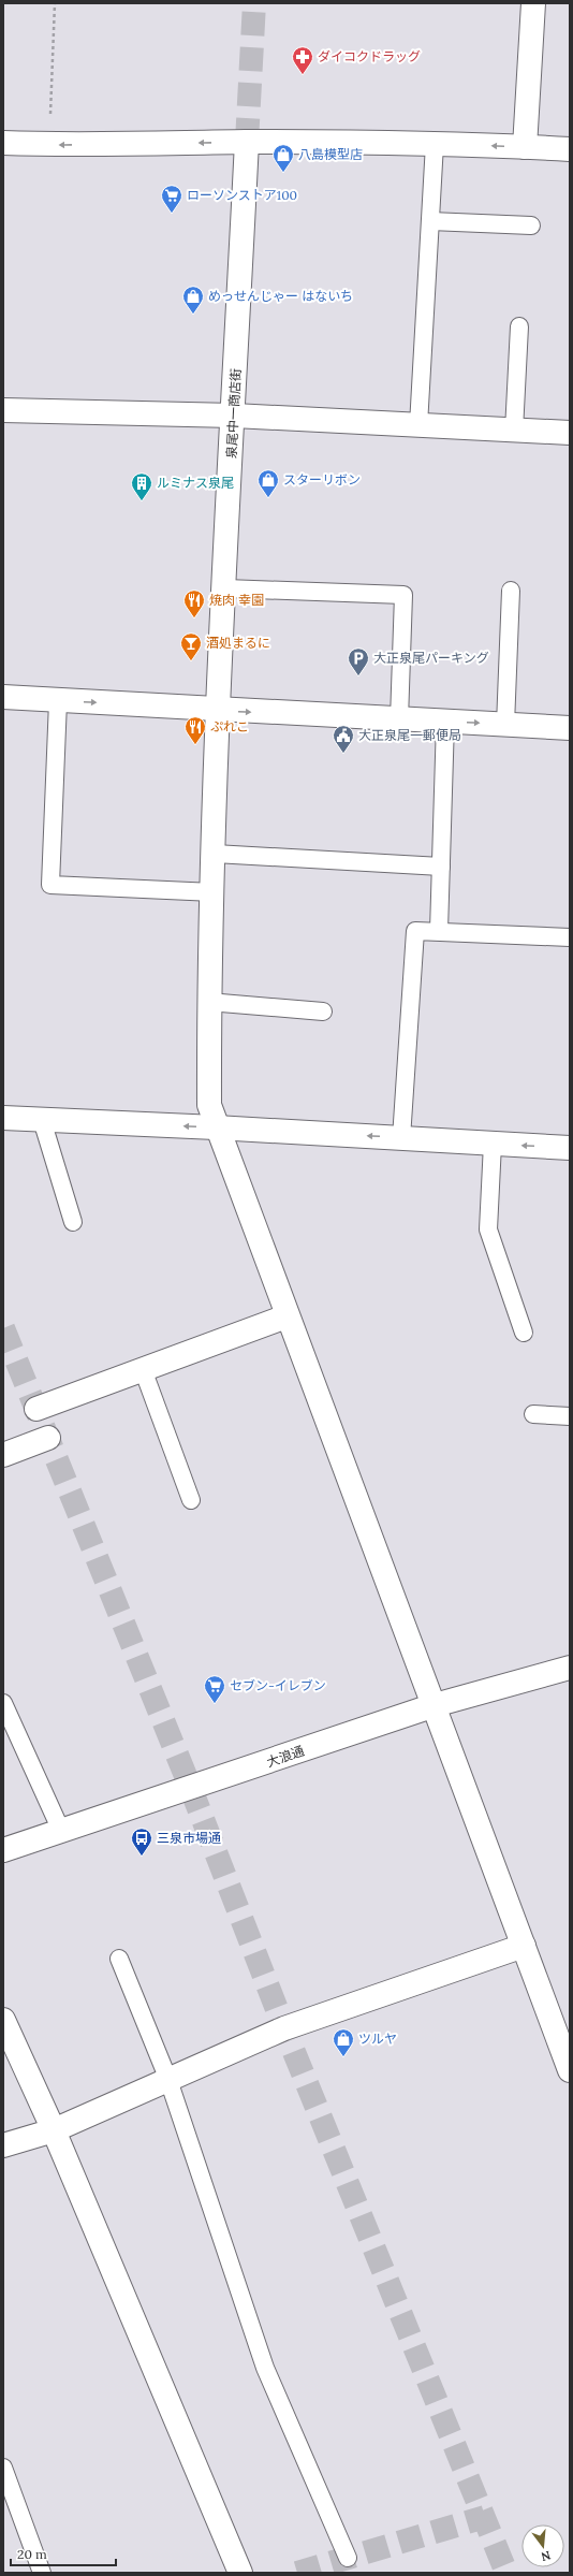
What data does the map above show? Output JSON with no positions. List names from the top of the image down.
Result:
{
  "streets": {
    "street": ["泉尾中一商店街", "大浪通"]
  },
  "crossings": [
    ["泉尾中一商店街", "大浪通"]
  ],
  "places": {
    "pharmacy": ["ダイコクドラッグ"],
    "shop": [
      "八島模型店",
      "めっせんじゃー はないち",
      "スターリボン",
      "ツルヤ"
    ],
    "supermarket": ["ローソンストア100", "セブン-イレブン"],
    "building": ["ルミナス泉尾"],
    "restaurant": ["焼肉 幸園", "ぷれこ"],
    "bar": ["酒処まるに"],
    "parking": ["大正泉尾パーキング"],
    "public building": ["大正泉尾一郵便局"],
    "bus stop": ["三泉市場通"]
  },
  "scale_bar": "20 m",
  "north": "bottom"
}
